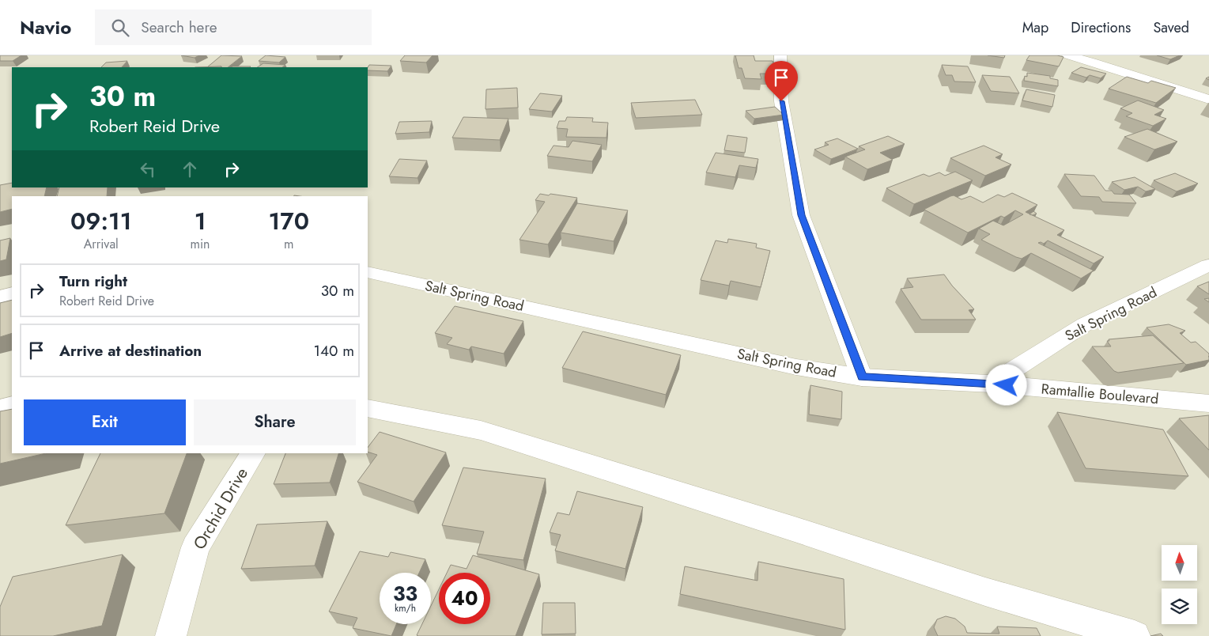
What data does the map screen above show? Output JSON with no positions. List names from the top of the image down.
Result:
{
  "streets": {
    "street": ["Salt Spring Road", "Ramtallie Boulevard", "Orchid Drive"]
  },
  "crossings": [
    ["Salt Spring Road", "Ramtallie Boulevard"]
  ],
  "north": "top",
  "page": {
    "header": "Navio",
    "search": "Search here",
    "nav": ["Map", "Directions", "Saved"],
    "turn": ["30 m", "Robert Reid Drive"],
    "eta": [
      "09:11",
      "Arrival",
      "1",
      "min",
      "170",
      "m"
    ],
    "list": [
      {
        "name": "Turn right",
        "note": "Robert Reid Drive",
        "value": "30 m"
      },
      {
        "name": "Arrive at destination",
        "value": "140 m"
      }
    ],
    "buttons": ["Exit", "Share"],
    "speed": "33 km/h",
    "limit": "40"
  }
}
